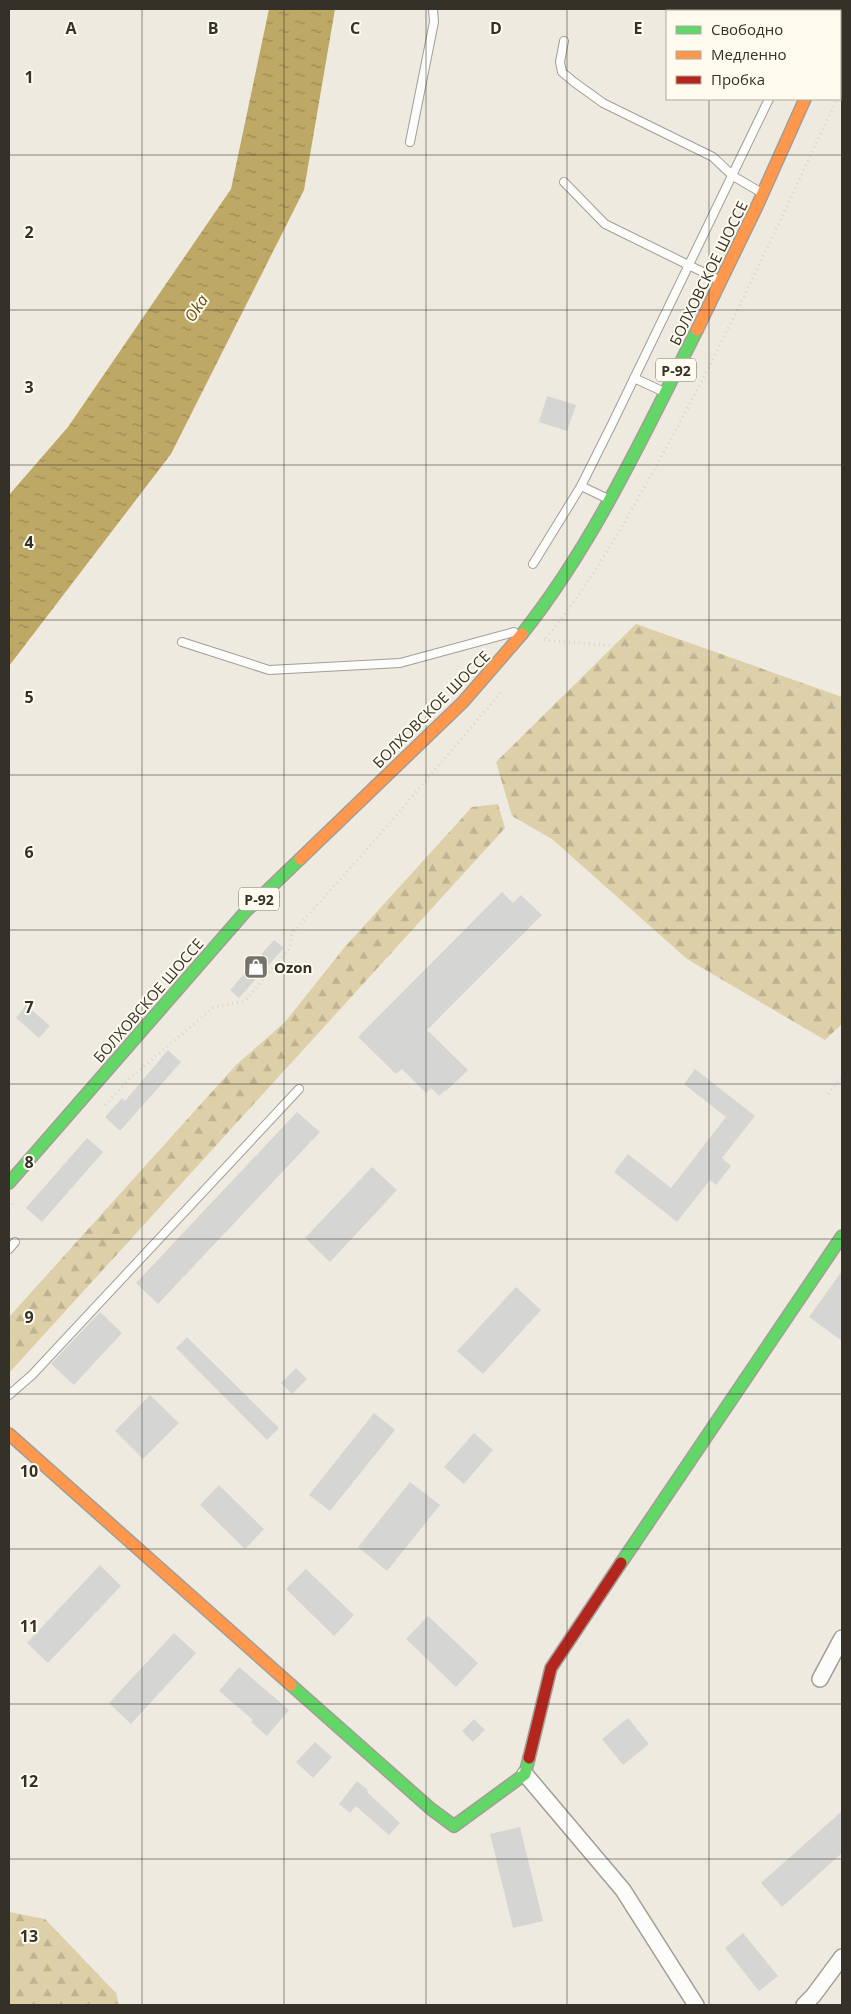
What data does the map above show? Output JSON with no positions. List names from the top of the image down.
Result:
{
  "streets": {
    "main road": ["БОЛХОВСКОЕ ШОССЕ", "Р-92"]
  },
  "water": ["Oka"],
  "places": {
    "shop": ["Ozon"]
  },
  "legend": ["Свободно", "Медленно", "Пробка"],
  "grid": {
    "columns": [
      "A",
      "B",
      "C",
      "D",
      "E"
    ],
    "rows": [
      "1",
      "2",
      "3",
      "4",
      "5",
      "6",
      "7",
      "8",
      "9",
      "10",
      "11",
      "12",
      "13"
    ]
  }
}
